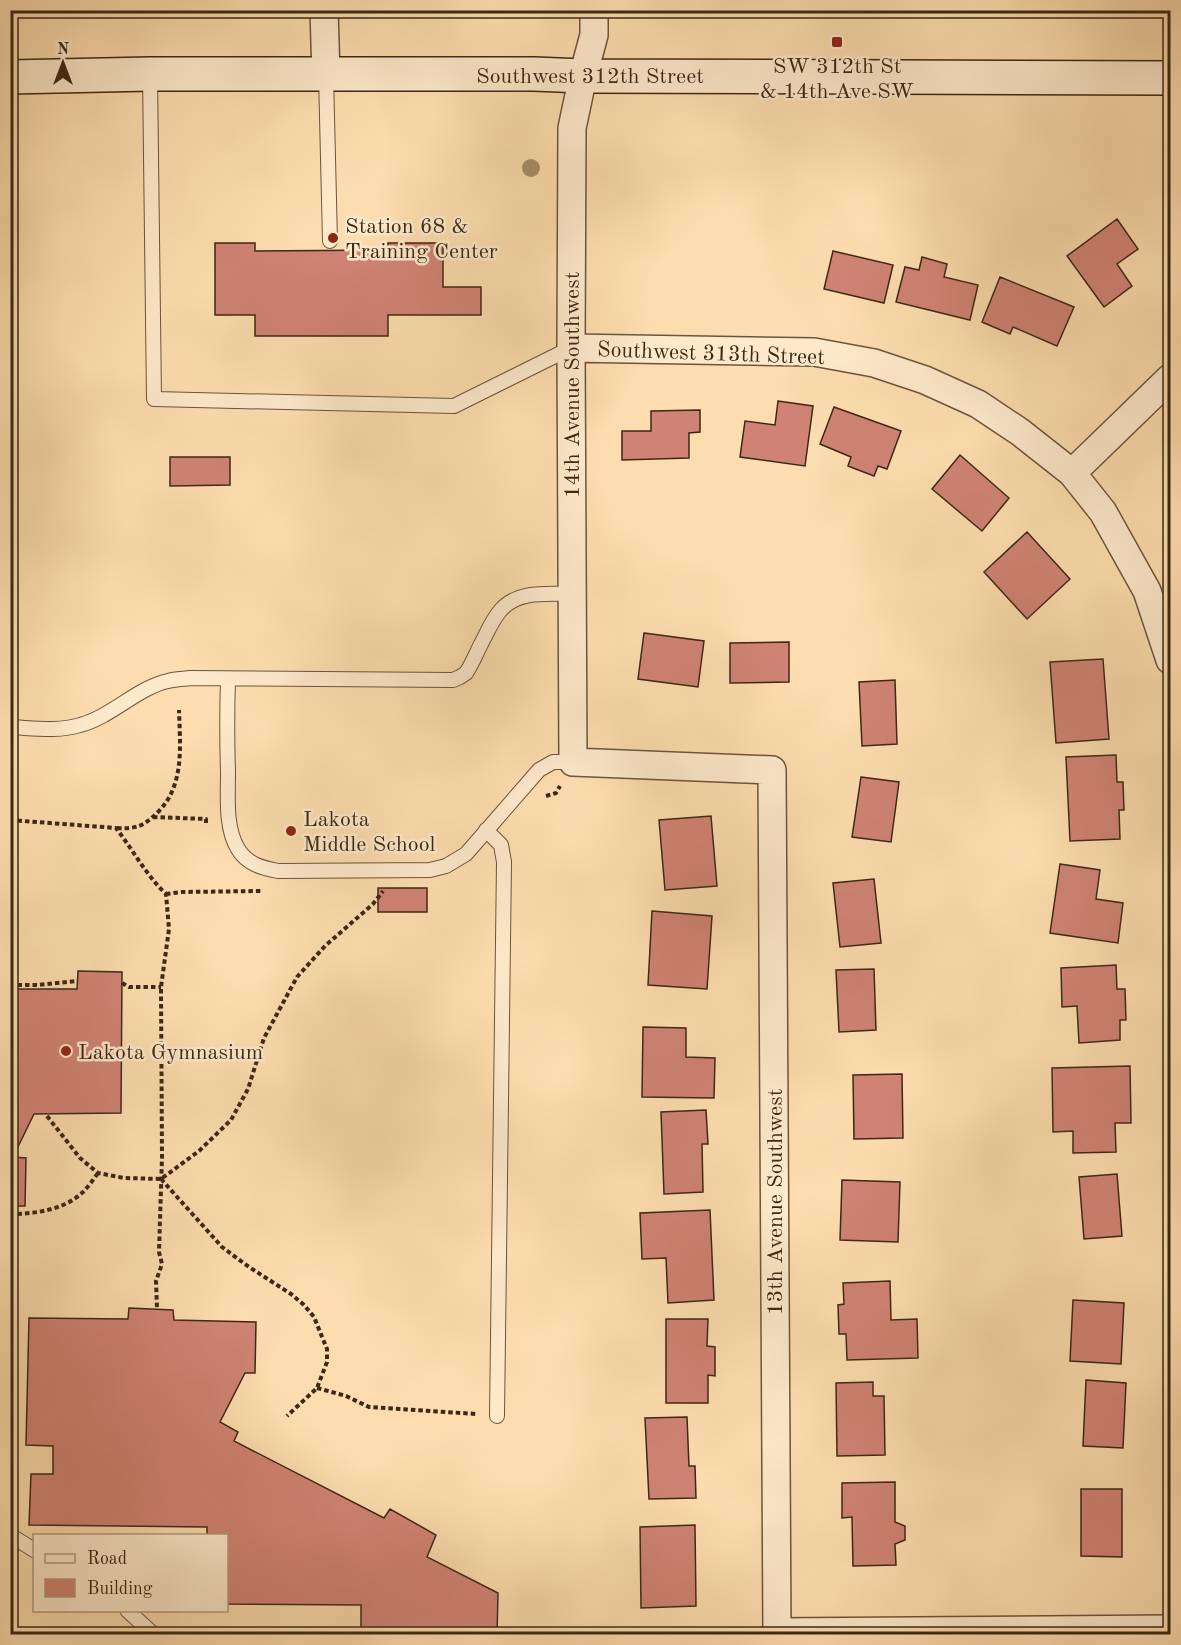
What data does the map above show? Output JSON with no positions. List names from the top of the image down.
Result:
{
  "streets": {
    "street": [
      "Southwest 312th Street",
      "Southwest 313th Street",
      "14th Avenue Southwest",
      "13th Avenue Southwest"
    ]
  },
  "crossings": [
    ["Southwest 312th Street", "14th Avenue Southwest"],
    ["Southwest 313th Street", "14th Avenue Southwest"],
    ["14th Avenue Southwest", "13th Avenue Southwest"]
  ],
  "places": {
    "transit": ["SW 312th St & 14th Ave SW"],
    "other": ["Station 68 & Training Center", "Lakota Middle School", "Lakota Gymnasium"]
  },
  "legend": ["Road", "Building"],
  "north": "top"
}
